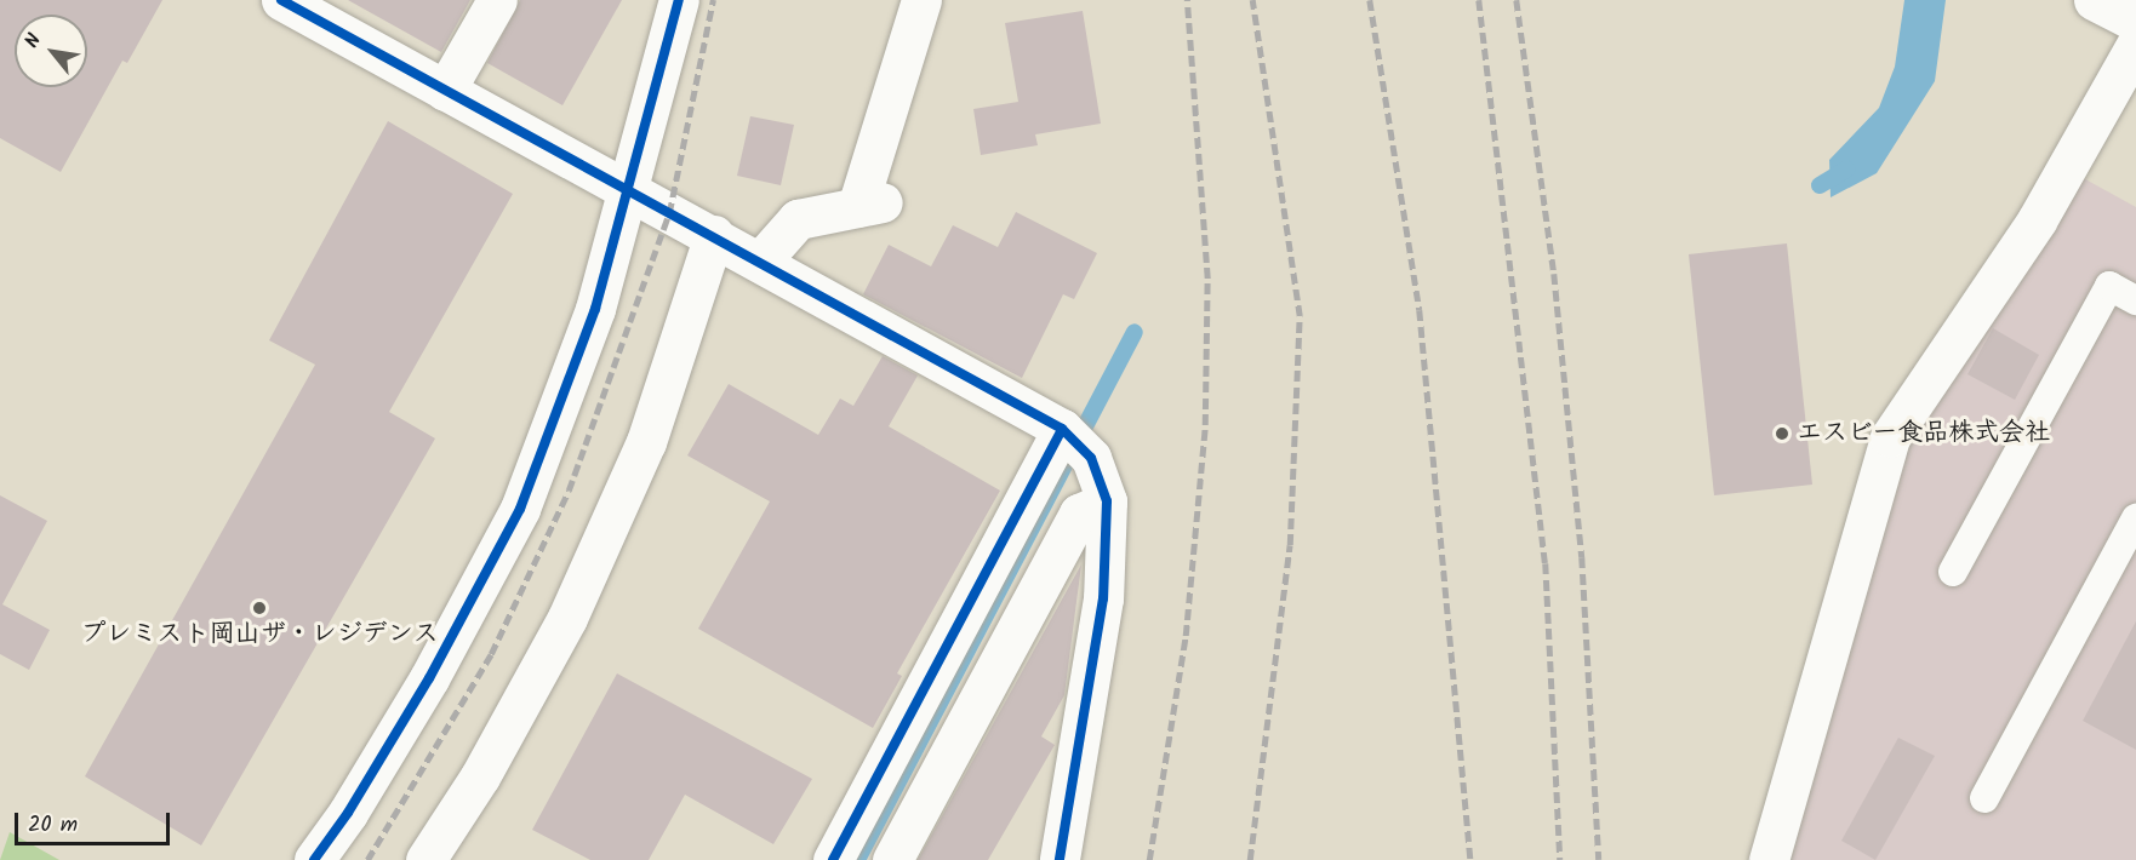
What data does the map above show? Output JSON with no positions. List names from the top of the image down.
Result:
{
  "places": ["エスビー食品株式会社", "プレミスト岡山ザ・レジデンス"],
  "scale_bar": "20 m",
  "north": "top left"
}
